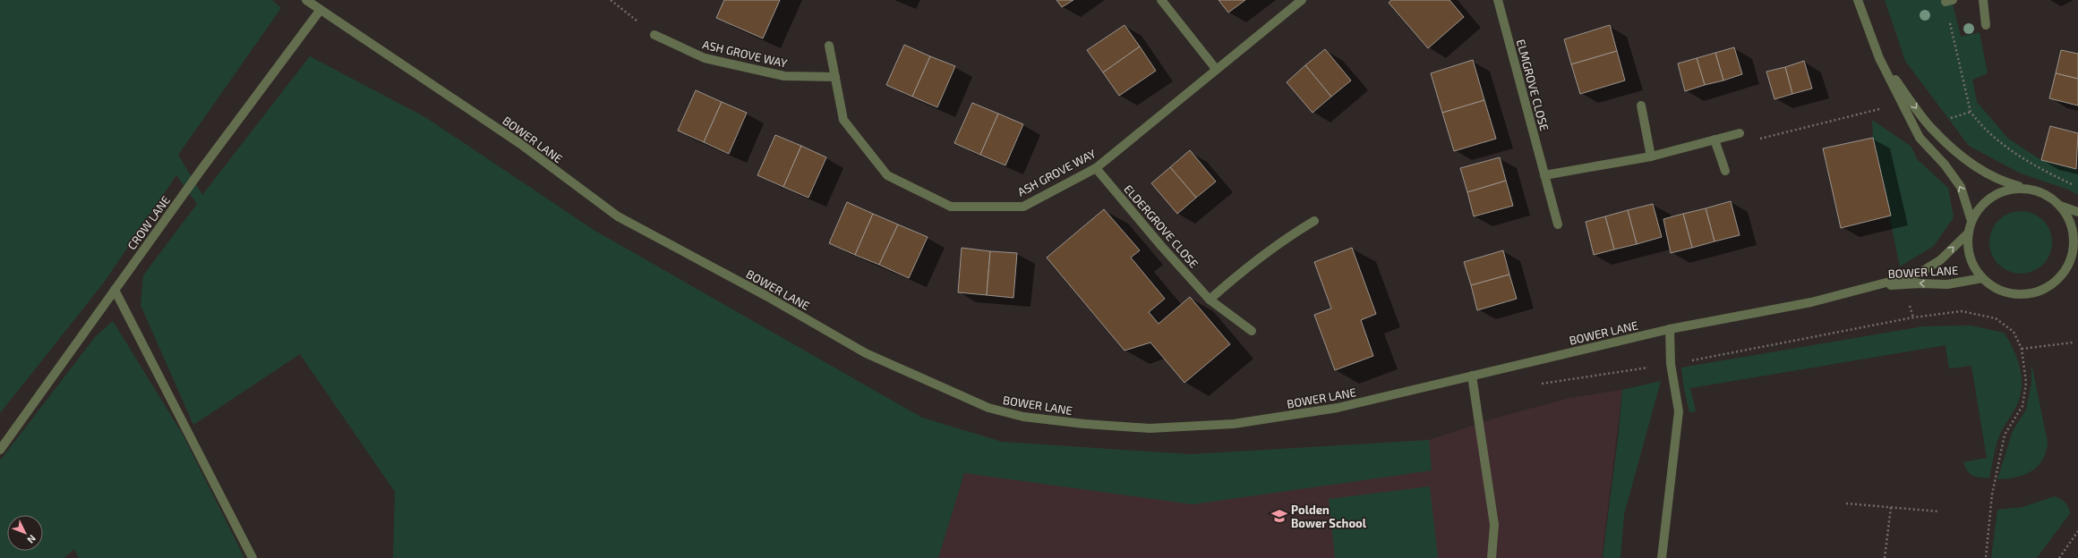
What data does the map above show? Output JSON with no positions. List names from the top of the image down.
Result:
{
  "streets": {
    "street": [
      "ASH GROVE WAY",
      "ELMGROVE CLOSE",
      "BOWER LANE",
      "CROW LANE",
      "ELDERGROVE CLOSE"
    ]
  },
  "crossings": [
    ["ASH GROVE WAY", "ELDERGROVE CLOSE"],
    ["BOWER LANE", "CROW LANE"]
  ],
  "places": {
    "school or university": ["Polden Bower School"]
  },
  "north": "bottom right"
}
